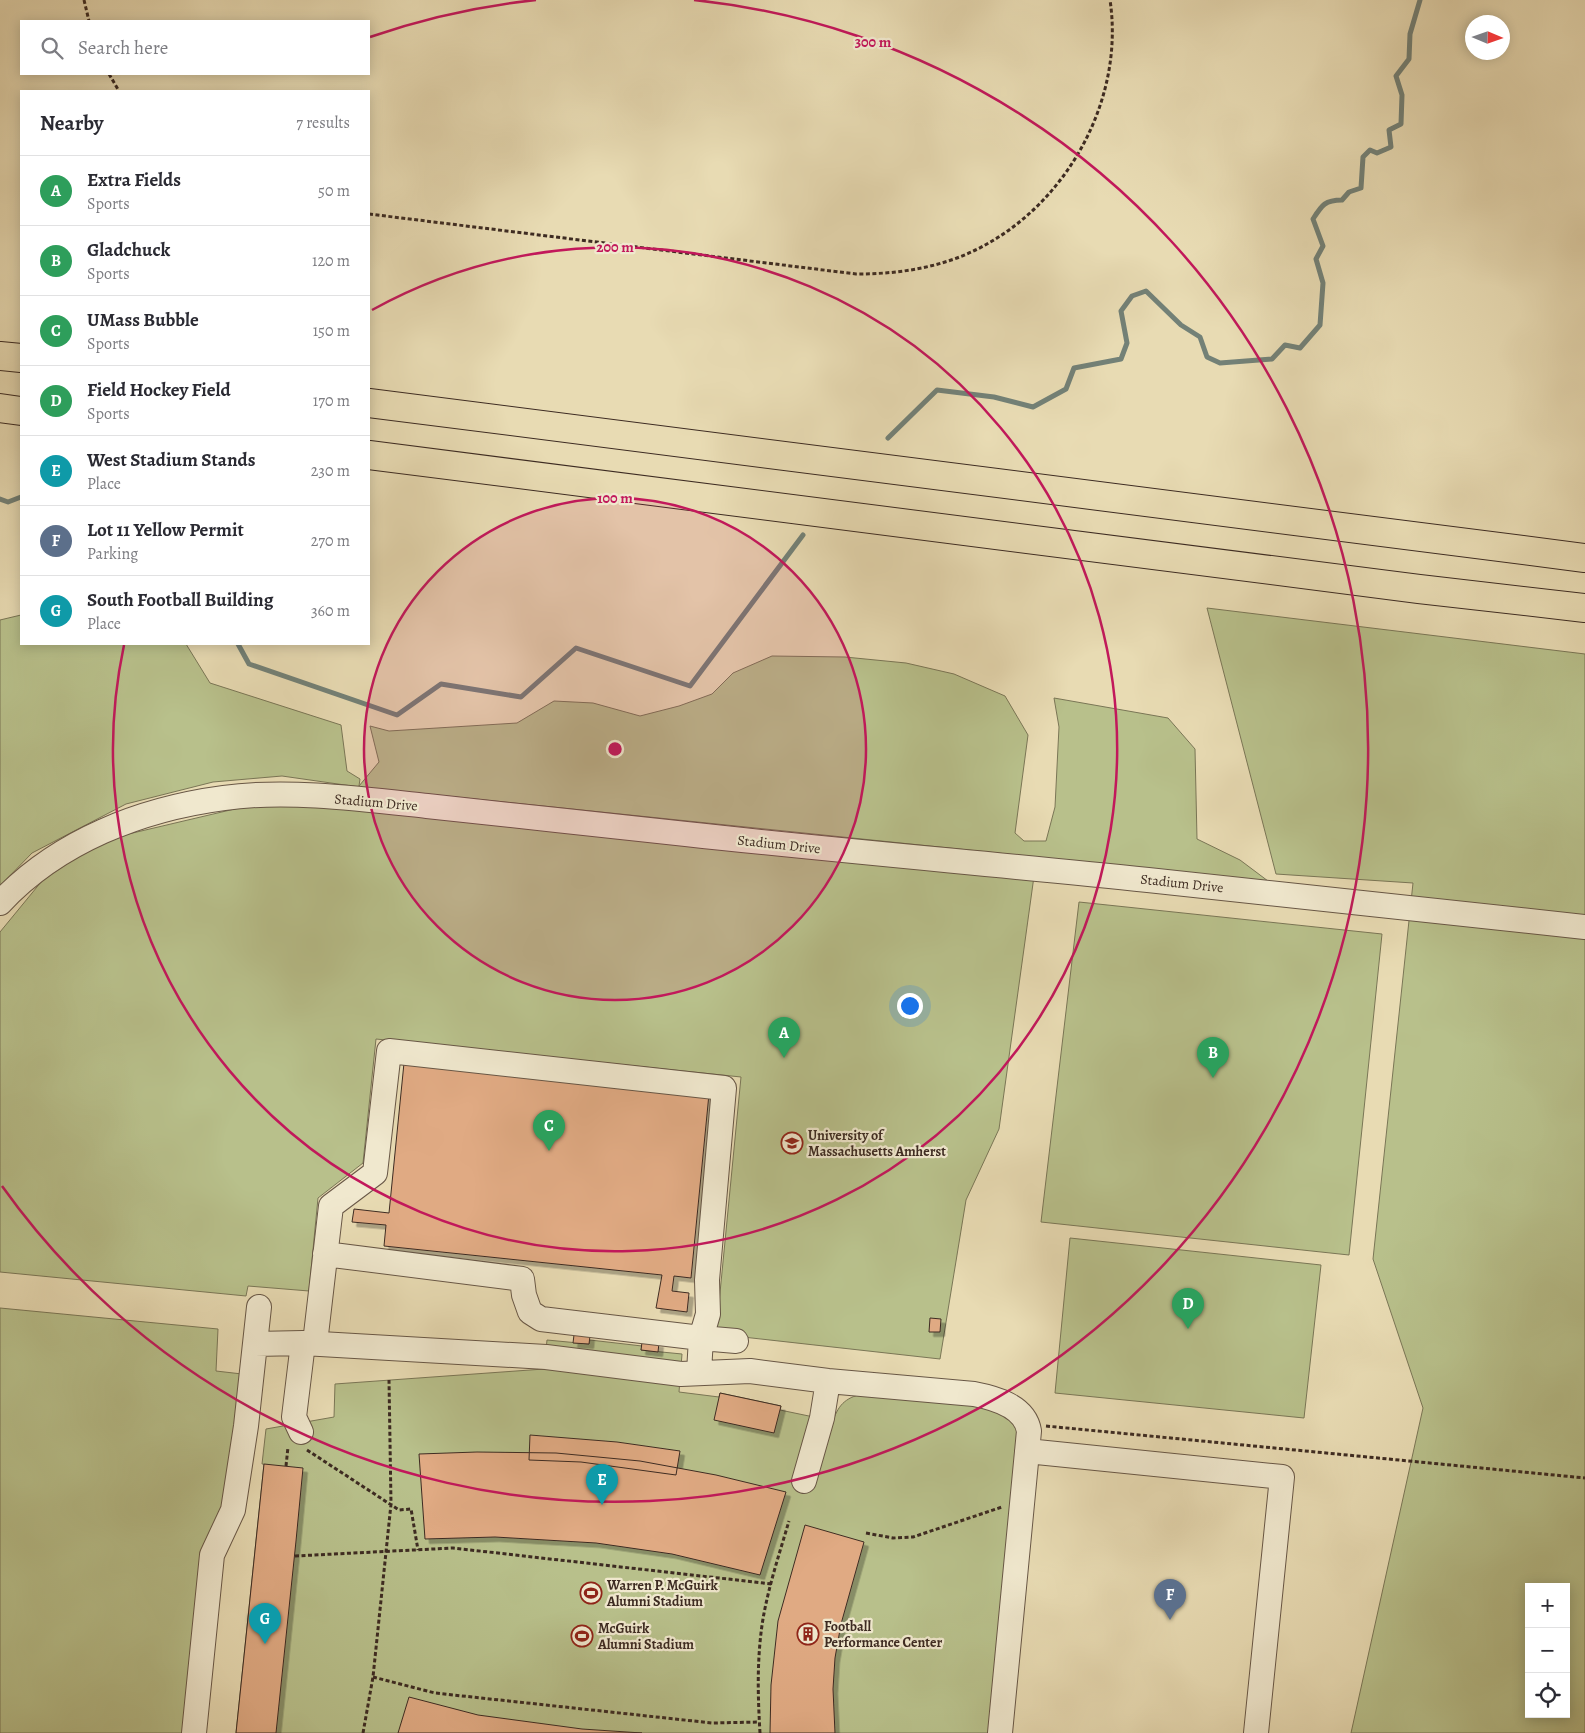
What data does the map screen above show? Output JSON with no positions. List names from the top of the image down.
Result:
{
  "streets": {
    "street": ["Stadium Drive"]
  },
  "places": {
    "school or university": ["University of Massachusetts Amherst"],
    "sports": ["Warren P. McGuirk Alumni Stadium", "McGuirk Alumni Stadium"],
    "building": ["Football Performance Center"]
  },
  "north": "right",
  "page": {
    "search": "Search here",
    "heading": ["Nearby", "7 results"],
    "list": [
      {
        "mark": "A",
        "name": "Extra Fields",
        "note": "Sports",
        "value": "50 m"
      },
      {
        "mark": "B",
        "name": "Gladchuck",
        "note": "Sports",
        "value": "120 m"
      },
      {
        "mark": "C",
        "name": "UMass Bubble",
        "note": "Sports",
        "value": "150 m"
      },
      {
        "mark": "D",
        "name": "Field Hockey Field",
        "note": "Sports",
        "value": "170 m"
      },
      {
        "mark": "E",
        "name": "West Stadium Stands",
        "note": "Place",
        "value": "230 m"
      },
      {
        "mark": "F",
        "name": "Lot 11 Yellow Permit",
        "note": "Parking",
        "value": "270 m"
      },
      {
        "mark": "G",
        "name": "South Football Building",
        "note": "Place",
        "value": "360 m"
      }
    ],
    "pins": [
      "A",
      "B",
      "C",
      "D",
      "E",
      "F",
      "G"
    ],
    "map_buttons": ["+", "−"]
  },
  "rings": ["300 m", "200 m", "100 m"]
}
